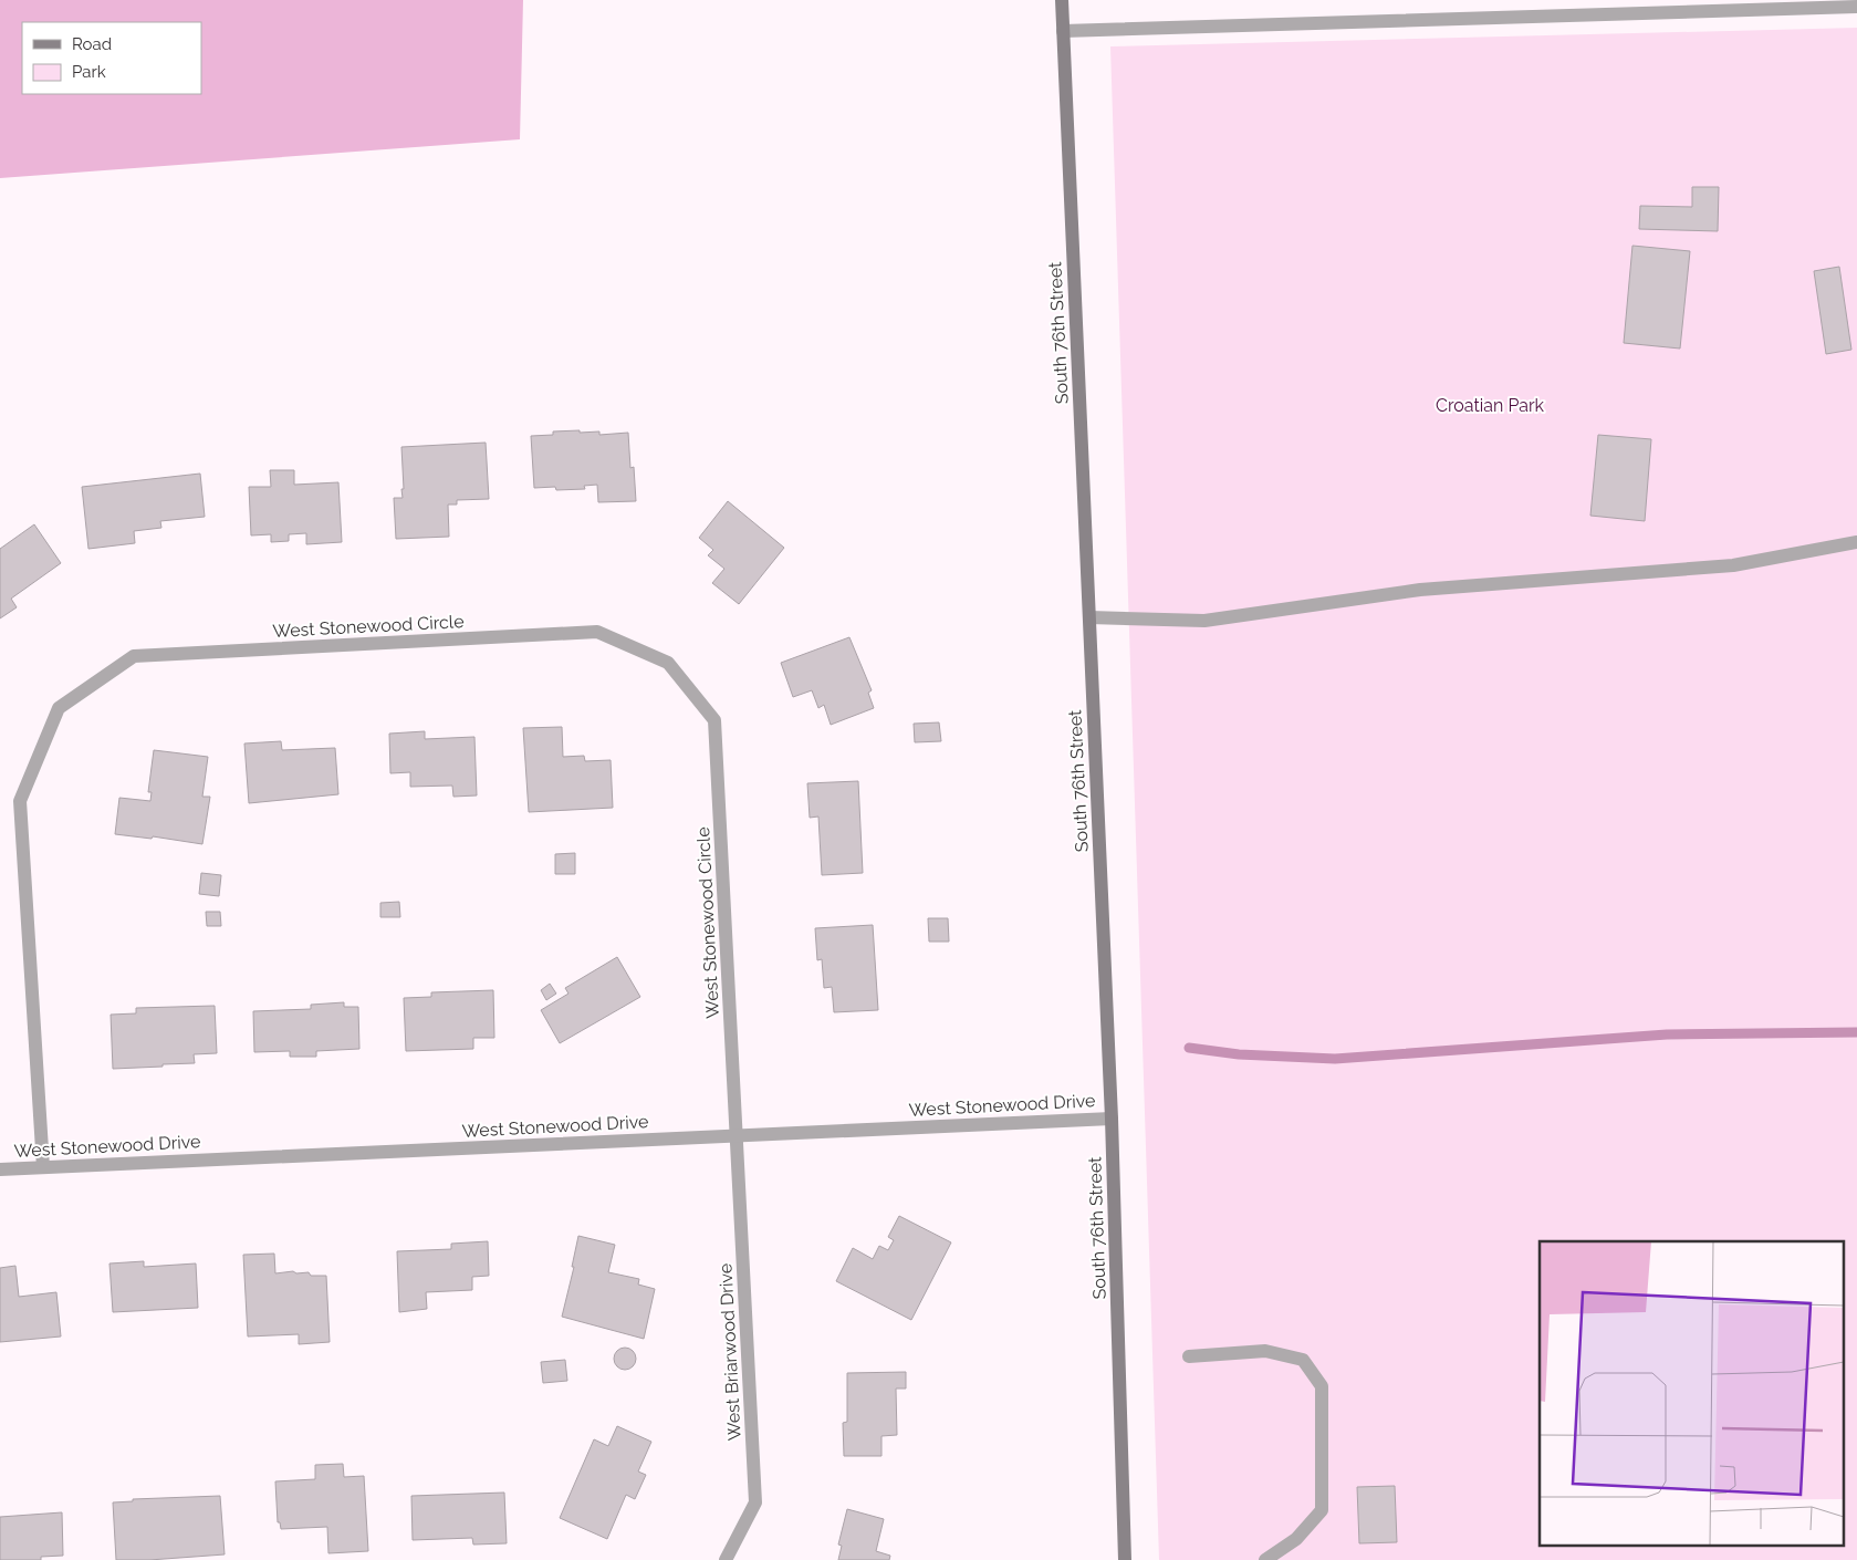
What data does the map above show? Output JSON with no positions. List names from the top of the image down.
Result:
{
  "streets": {
    "main road": ["South 76th Street"],
    "street": ["West Stonewood Circle", "West Stonewood Drive", "West Briarwood Drive"]
  },
  "crossings": [
    ["South 76th Street", "West Stonewood Drive"],
    ["West Stonewood Circle", "West Stonewood Drive"],
    ["West Stonewood Circle", "West Briarwood Drive"],
    ["West Stonewood Drive", "West Briarwood Drive"]
  ],
  "parks": ["Croatian Park"],
  "legend": ["Road", "Park"]
}
